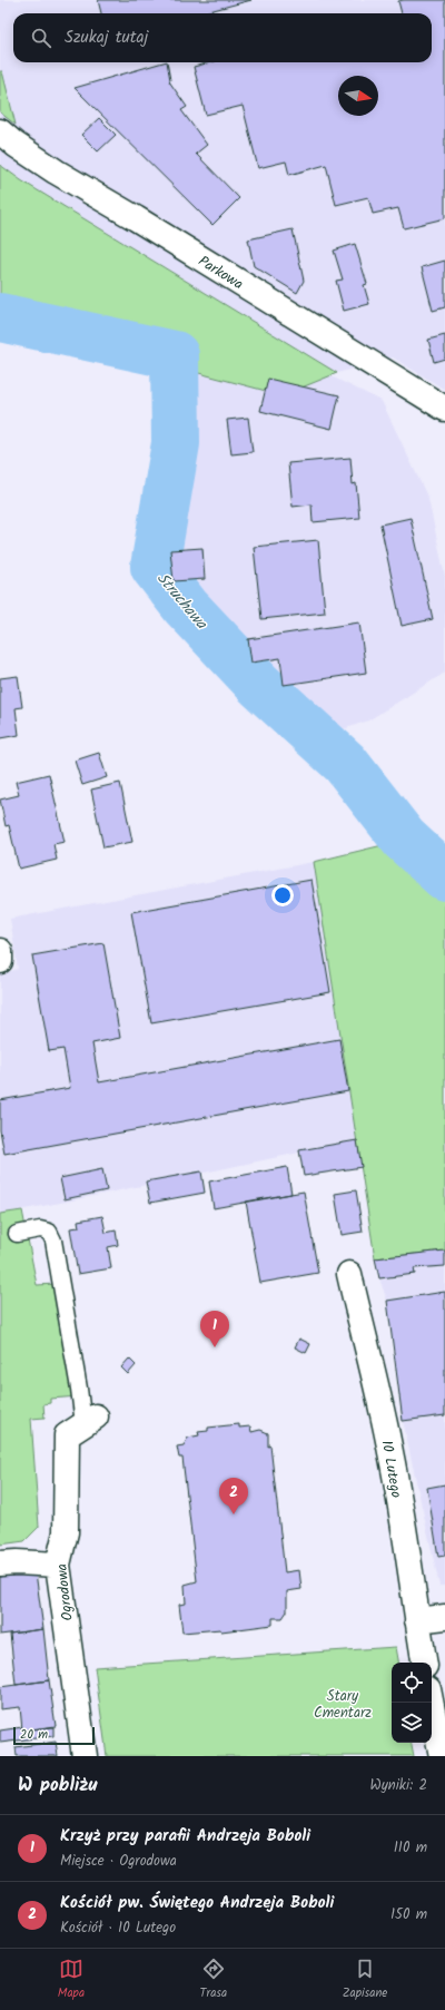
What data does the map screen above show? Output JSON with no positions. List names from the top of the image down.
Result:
{
  "streets": {
    "street": ["Parkowa", "10 Lutego", "Ogrodowa"]
  },
  "water": ["Struchawa"],
  "parks": ["Stary Cmentarz"],
  "scale_bar": "20 m",
  "north": "right",
  "page": {
    "search": "Szukaj tutaj",
    "pins": ["1", "2"],
    "scale": "20 m",
    "heading": ["W pobliżu", "Wyniki: 2"],
    "list": [
      {
        "mark": "1",
        "name": "Krzyż przy parafii Andrzeja Boboli",
        "note": "Miejsce · Ogrodowa",
        "value": "110 m"
      },
      {
        "mark": "2",
        "name": "Kościół pw. Świętego Andrzeja Boboli",
        "note": "Kościół · 10 Lutego",
        "value": "150 m"
      }
    ],
    "nav": ["Mapa", "Trasa", "Zapisane"]
  }
}
